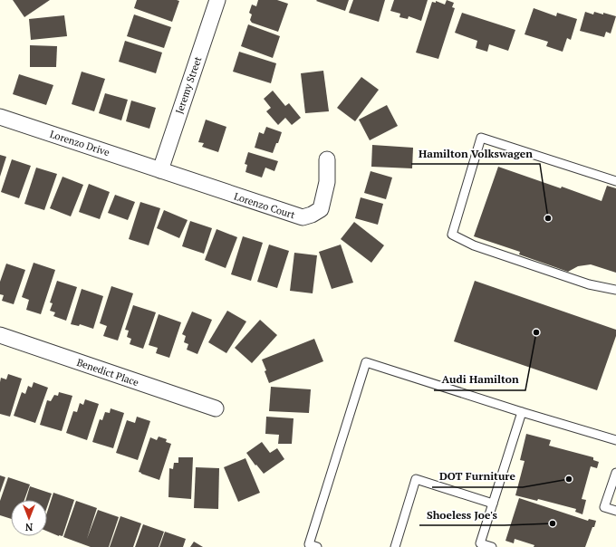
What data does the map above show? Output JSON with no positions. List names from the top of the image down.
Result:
{
  "streets": {
    "street": [
      "Jeremy Street",
      "Lorenzo Drive",
      "Lorenzo Court",
      "Benedict Place"
    ]
  },
  "crossings": [
    ["Jeremy Street", "Lorenzo Drive"],
    ["Jeremy Street", "Lorenzo Court"],
    ["Lorenzo Drive", "Lorenzo Court"]
  ],
  "places": [
    "Hamilton Volkswagen",
    "Audi Hamilton",
    "DOT Furniture",
    "Shoeless Joe's"
  ],
  "north": "bottom"
}
